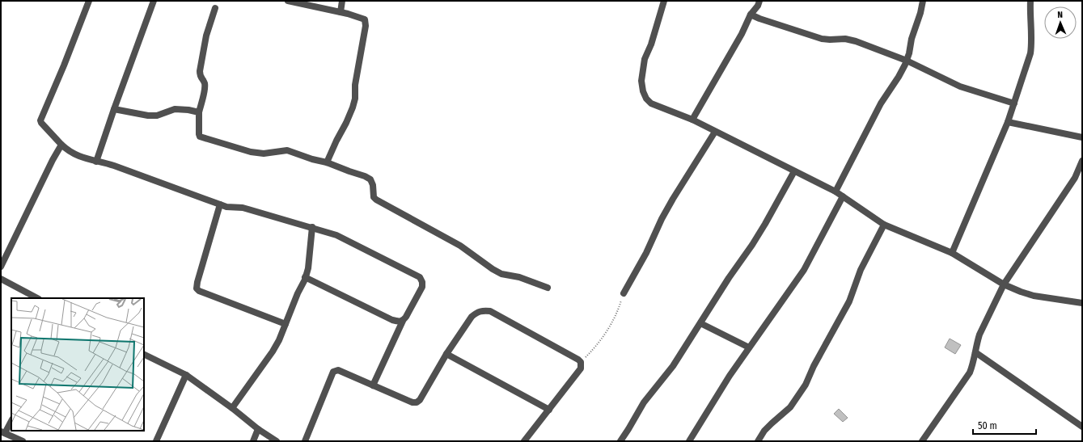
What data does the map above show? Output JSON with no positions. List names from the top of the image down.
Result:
{
  "scale_bar": "50 m",
  "north": "top"
}
